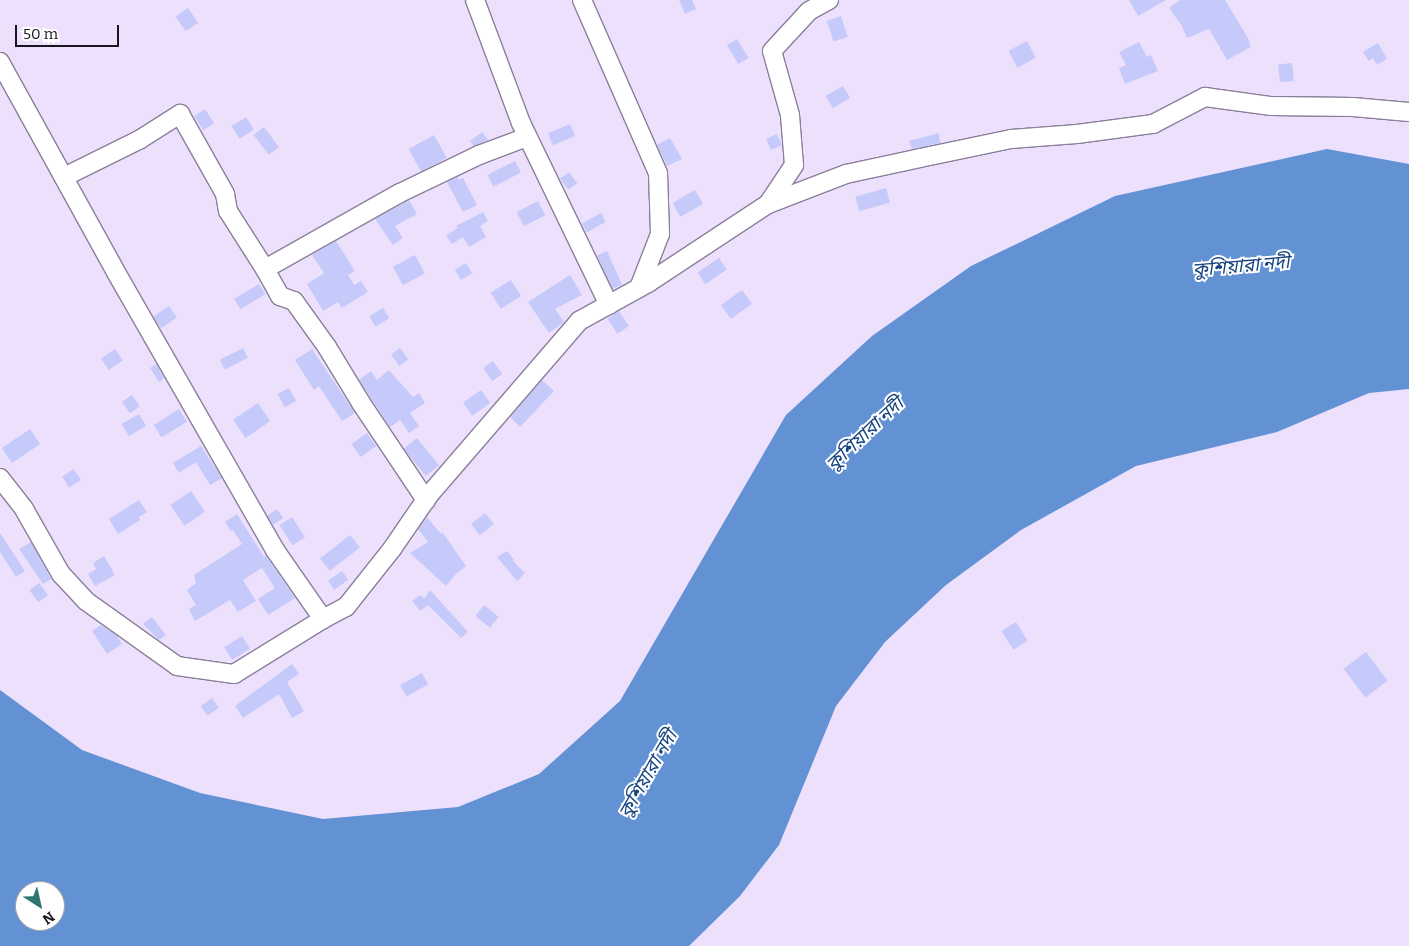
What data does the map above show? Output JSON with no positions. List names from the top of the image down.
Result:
{
  "water": ["কুশিয়ারা নদী"],
  "scale_bar": "50 m",
  "north": "bottom right"
}
